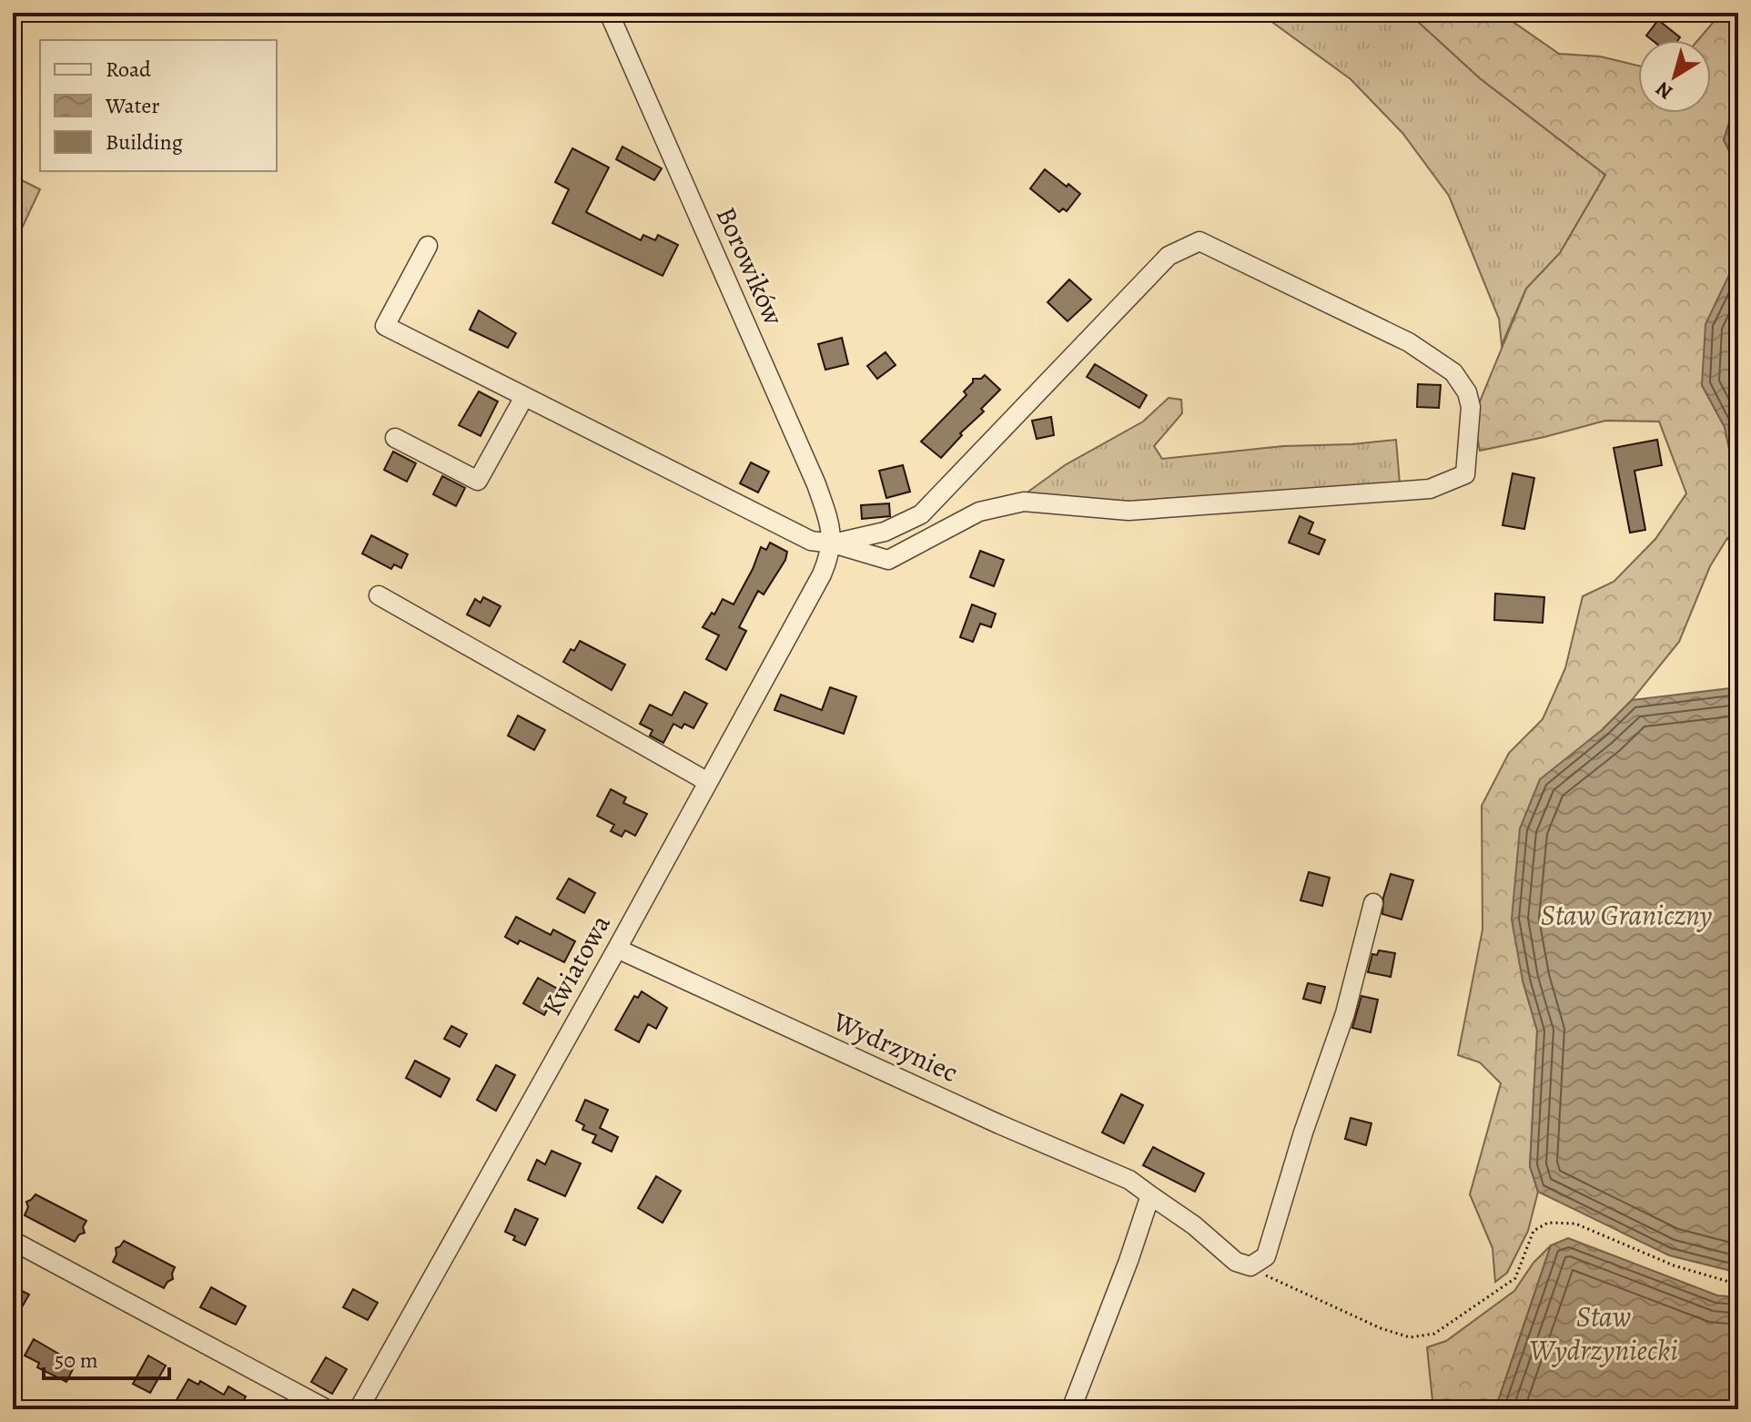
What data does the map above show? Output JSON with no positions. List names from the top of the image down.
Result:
{
  "streets": {
    "street": ["Borowików", "Kwiatowa", "Wydrzyniec"]
  },
  "crossings": [
    ["Borowików", "Kwiatowa"],
    ["Kwiatowa", "Wydrzyniec"]
  ],
  "water": ["Staw Graniczny", "Staw Wydrzyniecki"],
  "legend": ["Road", "Water", "Building"],
  "scale_bar": "50 m",
  "north": "bottom left"
}
